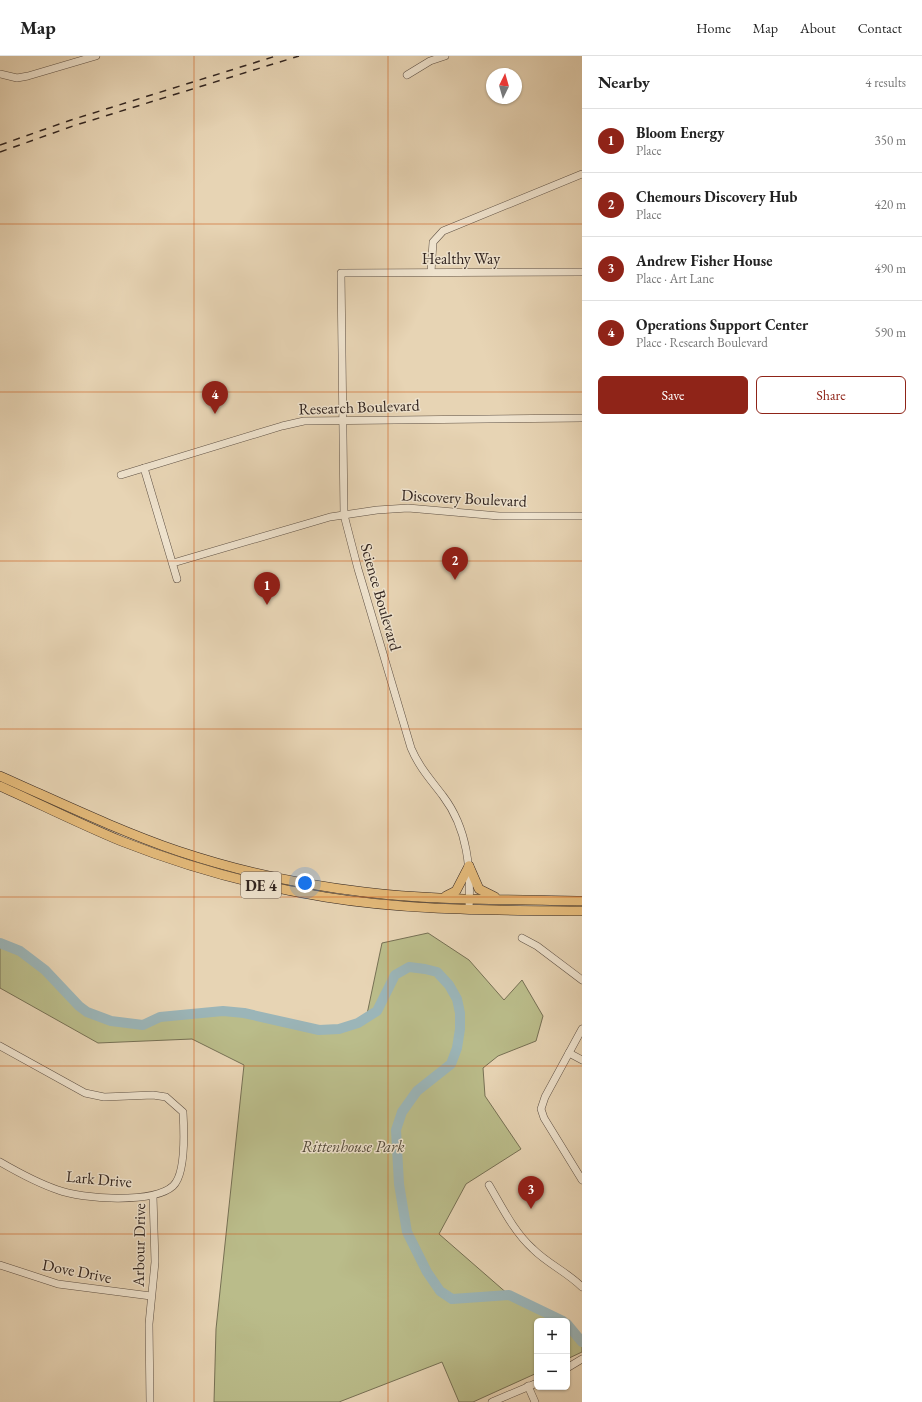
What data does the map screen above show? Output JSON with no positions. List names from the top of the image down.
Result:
{
  "streets": {
    "main road": ["DE 4"],
    "street": [
      "Healthy Way",
      "Research Boulevard",
      "Discovery Boulevard",
      "Science Boulevard",
      "Lark Drive",
      "Arbour Drive",
      "Dove Drive"
    ]
  },
  "crossings": [
    ["Healthy Way", "Science Boulevard"],
    ["Research Boulevard", "Science Boulevard"],
    ["Discovery Boulevard", "Science Boulevard"],
    ["Science Boulevard", "DE 4"],
    ["Lark Drive", "Arbour Drive"],
    ["Arbour Drive", "Dove Drive"]
  ],
  "parks": ["Rittenhouse Park"],
  "north": "top",
  "page": {
    "header": "Map",
    "nav": [
      "Home",
      "Map",
      "About",
      "Contact"
    ],
    "heading": ["Nearby", "4 results"],
    "list": [
      {
        "mark": "1",
        "name": "Bloom Energy",
        "note": "Place",
        "value": "350 m"
      },
      {
        "mark": "2",
        "name": "Chemours Discovery Hub",
        "note": "Place",
        "value": "420 m"
      },
      {
        "mark": "3",
        "name": "Andrew Fisher House",
        "note": "Place · Art Lane",
        "value": "490 m"
      },
      {
        "mark": "4",
        "name": "Operations Support Center",
        "note": "Place · Research Boulevard",
        "value": "590 m"
      }
    ],
    "buttons": ["Save", "Share"],
    "pins": [
      "4",
      "2",
      "1",
      "3"
    ],
    "map_buttons": ["+", "−"]
  }
}
